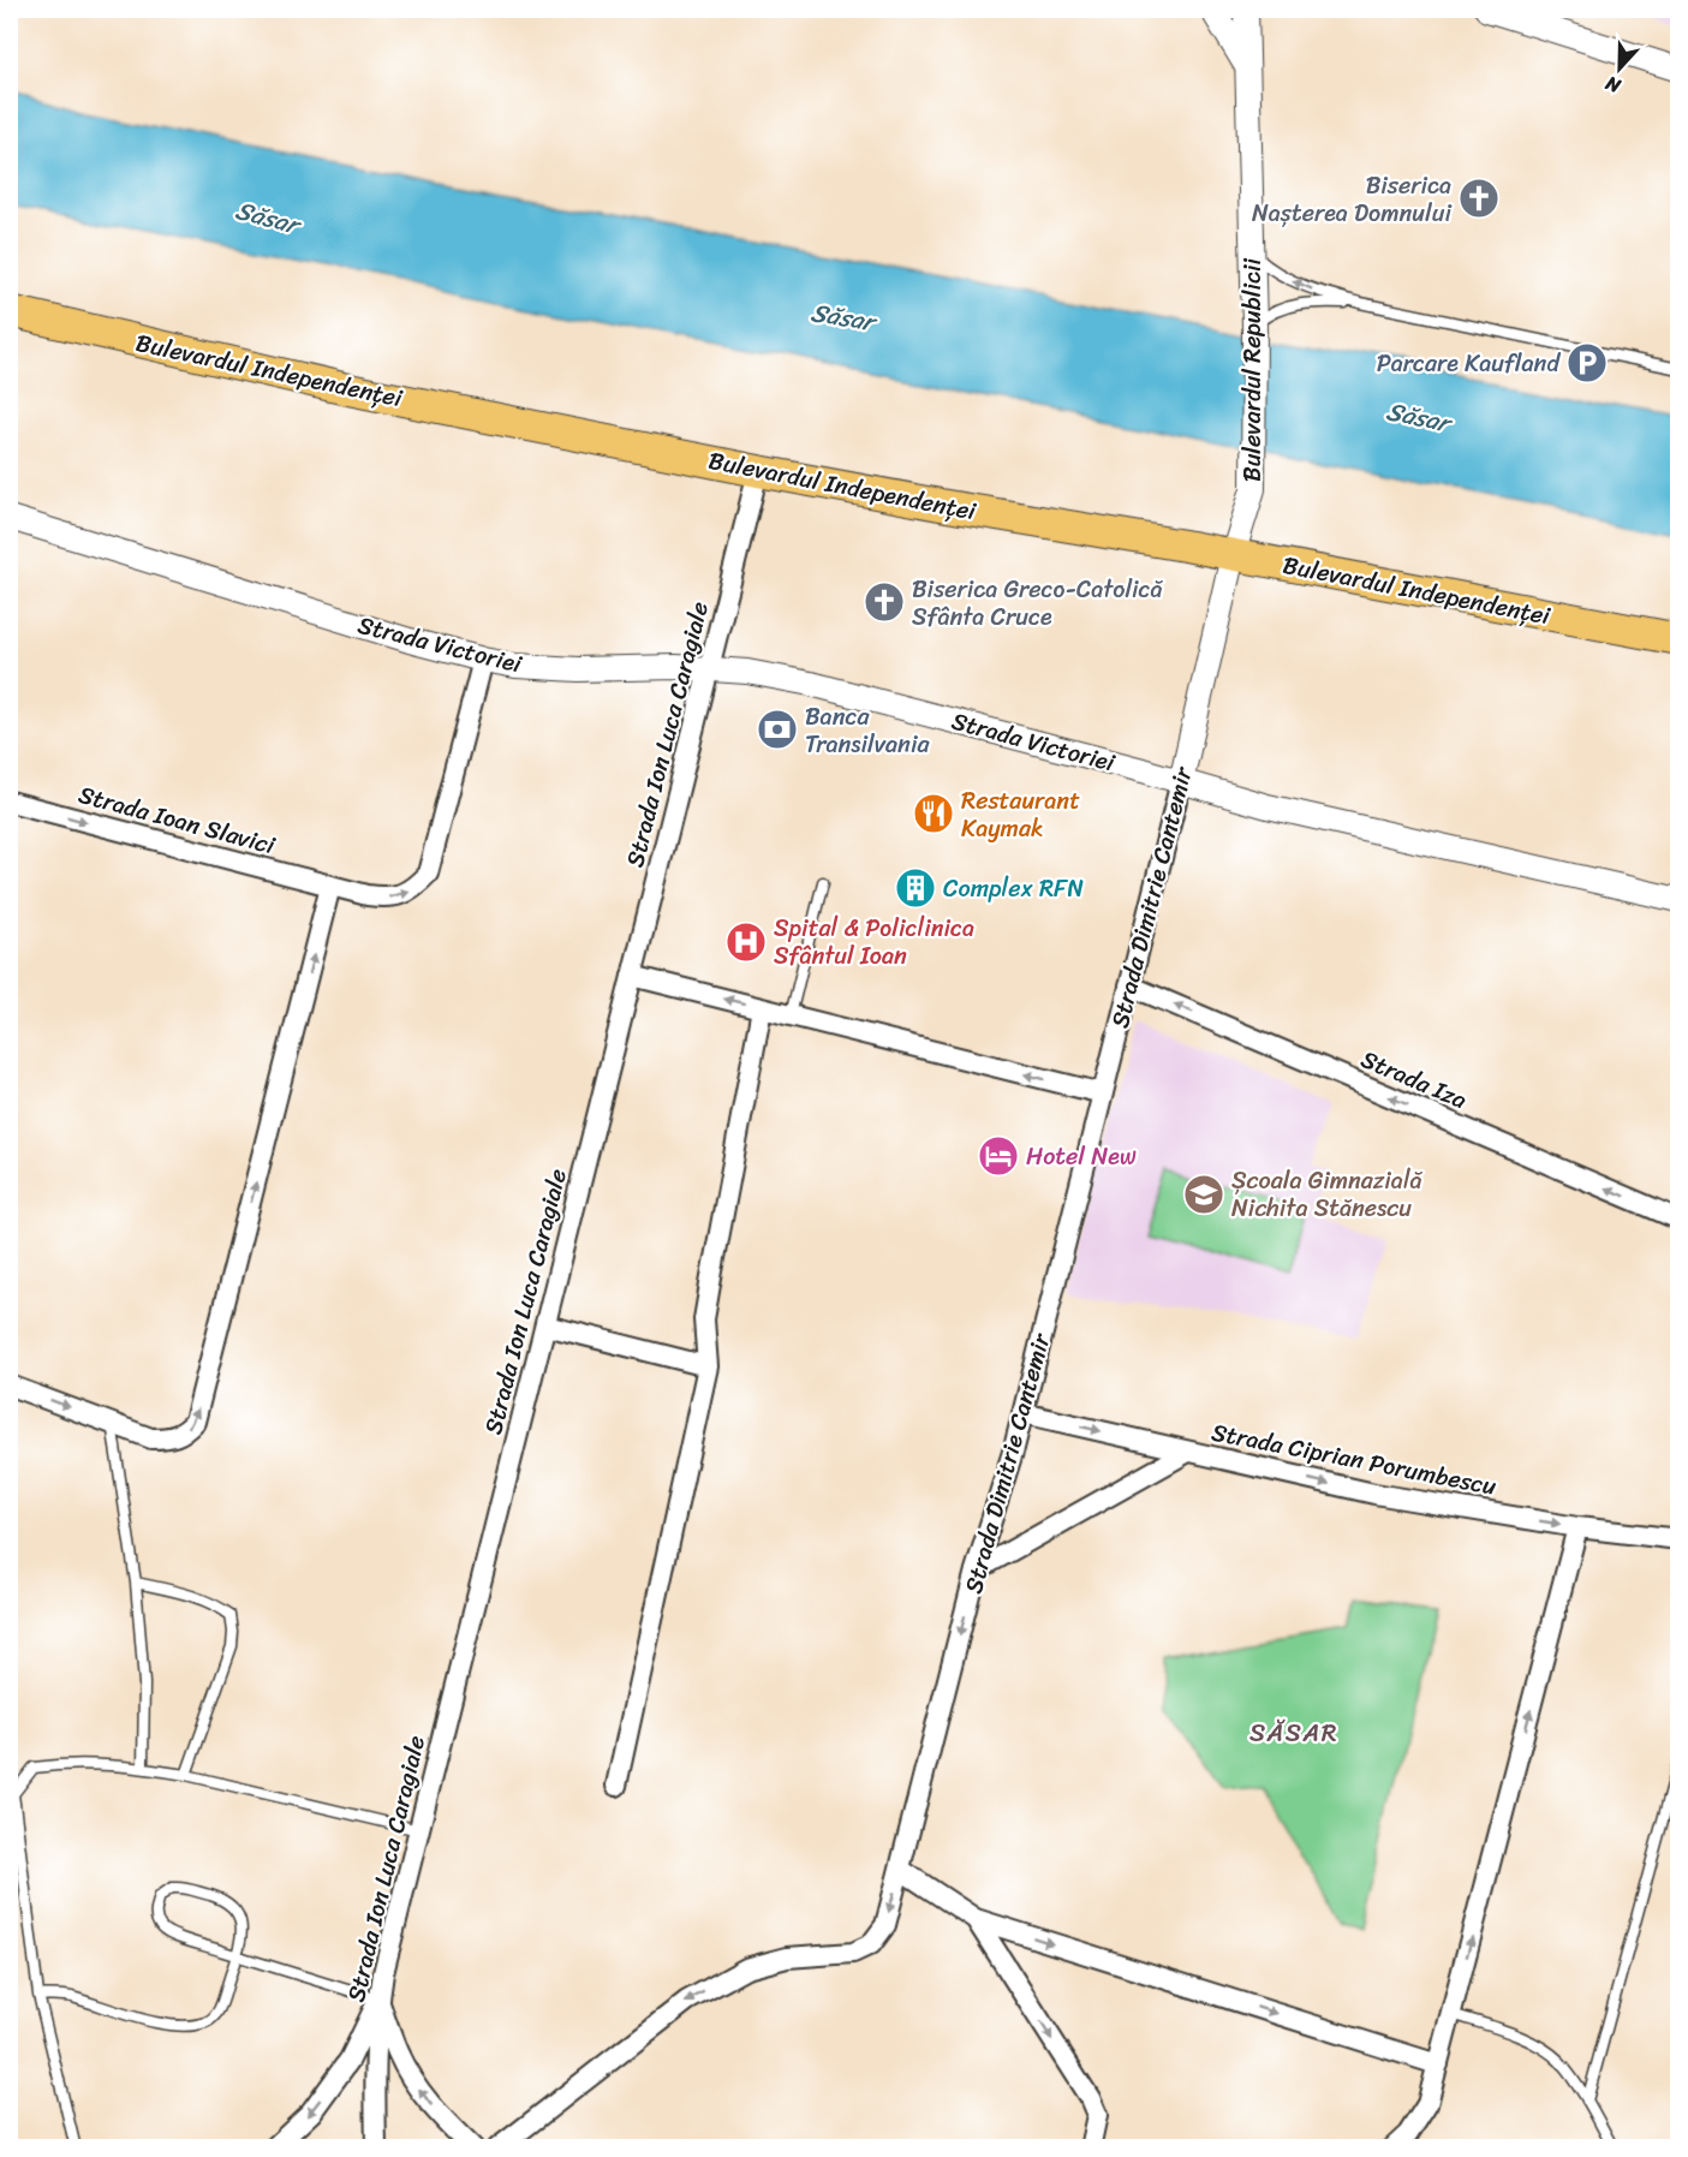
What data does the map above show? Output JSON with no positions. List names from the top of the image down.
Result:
{
  "streets": {
    "main road": ["Bulevardul Independenței"],
    "street": [
      "Bulevardul Republicii",
      "Strada Victoriei",
      "Strada Ion Luca Caragiale",
      "Strada Ioan Slavici",
      "Strada Dimitrie Cantemir",
      "Strada Iza",
      "Strada Ciprian Porumbescu"
    ]
  },
  "crossings": [
    ["Bulevardul Independenței", "Bulevardul Republicii"],
    ["Bulevardul Independenței", "Strada Ion Luca Caragiale"],
    ["Bulevardul Independenței", "Strada Dimitrie Cantemir"],
    ["Bulevardul Republicii", "Strada Dimitrie Cantemir"],
    ["Strada Victoriei", "Strada Ion Luca Caragiale"],
    ["Strada Victoriei", "Strada Ioan Slavici"],
    ["Strada Victoriei", "Strada Dimitrie Cantemir"],
    ["Strada Dimitrie Cantemir", "Strada Iza"],
    ["Strada Dimitrie Cantemir", "Strada Ciprian Porumbescu"]
  ],
  "one_way": ["Strada Dimitrie Cantemir", "Strada Iza", "Strada Ciprian Porumbescu"],
  "districts": ["SĂSAR"],
  "water": ["Săsar"],
  "places": {
    "church": ["Biserica Nașterea Domnului", "Biserica Greco-Catolică Sfânta Cruce"],
    "parking": ["Parcare Kaufland"],
    "bank": ["Banca Transilvania"],
    "restaurant": ["Restaurant Kaymak"],
    "building": ["Complex RFN"],
    "hospital": ["Spital & Policlinica Sfântul Ioan"],
    "hotel": ["Hotel New"],
    "school or university": ["Școala Gimnazială Nichita Stănescu"]
  },
  "north": "bottom"
}
